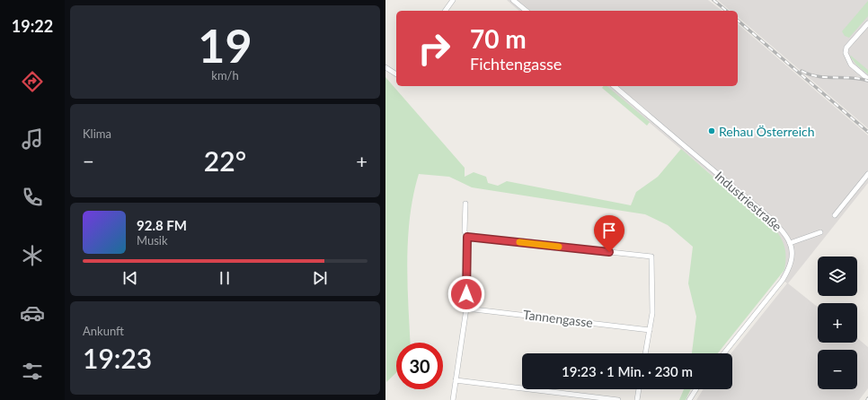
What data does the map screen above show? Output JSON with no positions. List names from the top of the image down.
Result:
{
  "streets": {
    "street": ["Industriestraße", "Tannengasse"]
  },
  "places": ["Rehau Österreich"],
  "page": {
    "tabs": "19:22",
    "tile": [
      ["19", "km/h"],
      "Klima",
      ["Ankunft", "19:23"]
    ],
    "turn": ["70 m", "Fichtengasse"],
    "heat": ["−", "22°", "+"],
    "song": ["92.8 FM", "Musik"],
    "map_buttons": ["+", "−"],
    "limit": "30",
    "trip": "19:23 · 1 Min. · 230 m"
  }
}
